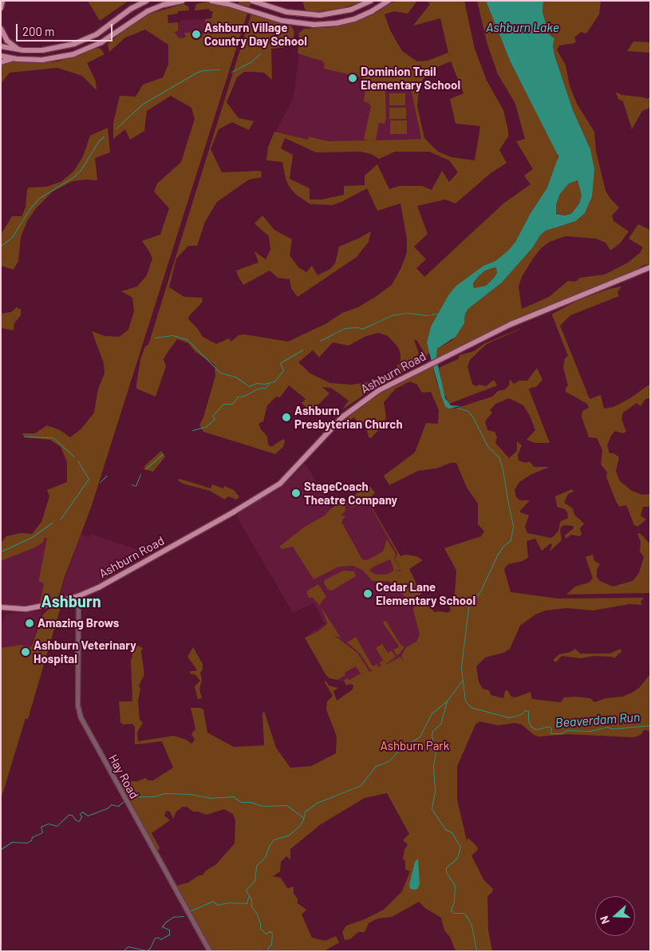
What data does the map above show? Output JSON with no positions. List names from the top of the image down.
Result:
{
  "streets": {
    "main road": ["Ashburn Road"],
    "street": ["Hay Road"]
  },
  "crossings": [
    ["Ashburn Road", "Hay Road"]
  ],
  "districts": ["Ashburn"],
  "water": ["Ashburn Lake", "Beaverdam Run"],
  "parks": ["Ashburn Park"],
  "places": [
    "Ashburn Village Country Day School",
    "Dominion Trail Elementary School",
    "Ashburn Presbyterian Church",
    "StageCoach Theatre Company",
    "Cedar Lane Elementary School",
    "Amazing Brows",
    "Ashburn Veterinary Hospital"
  ],
  "scale_bar": "200 m",
  "north": "left"
}
